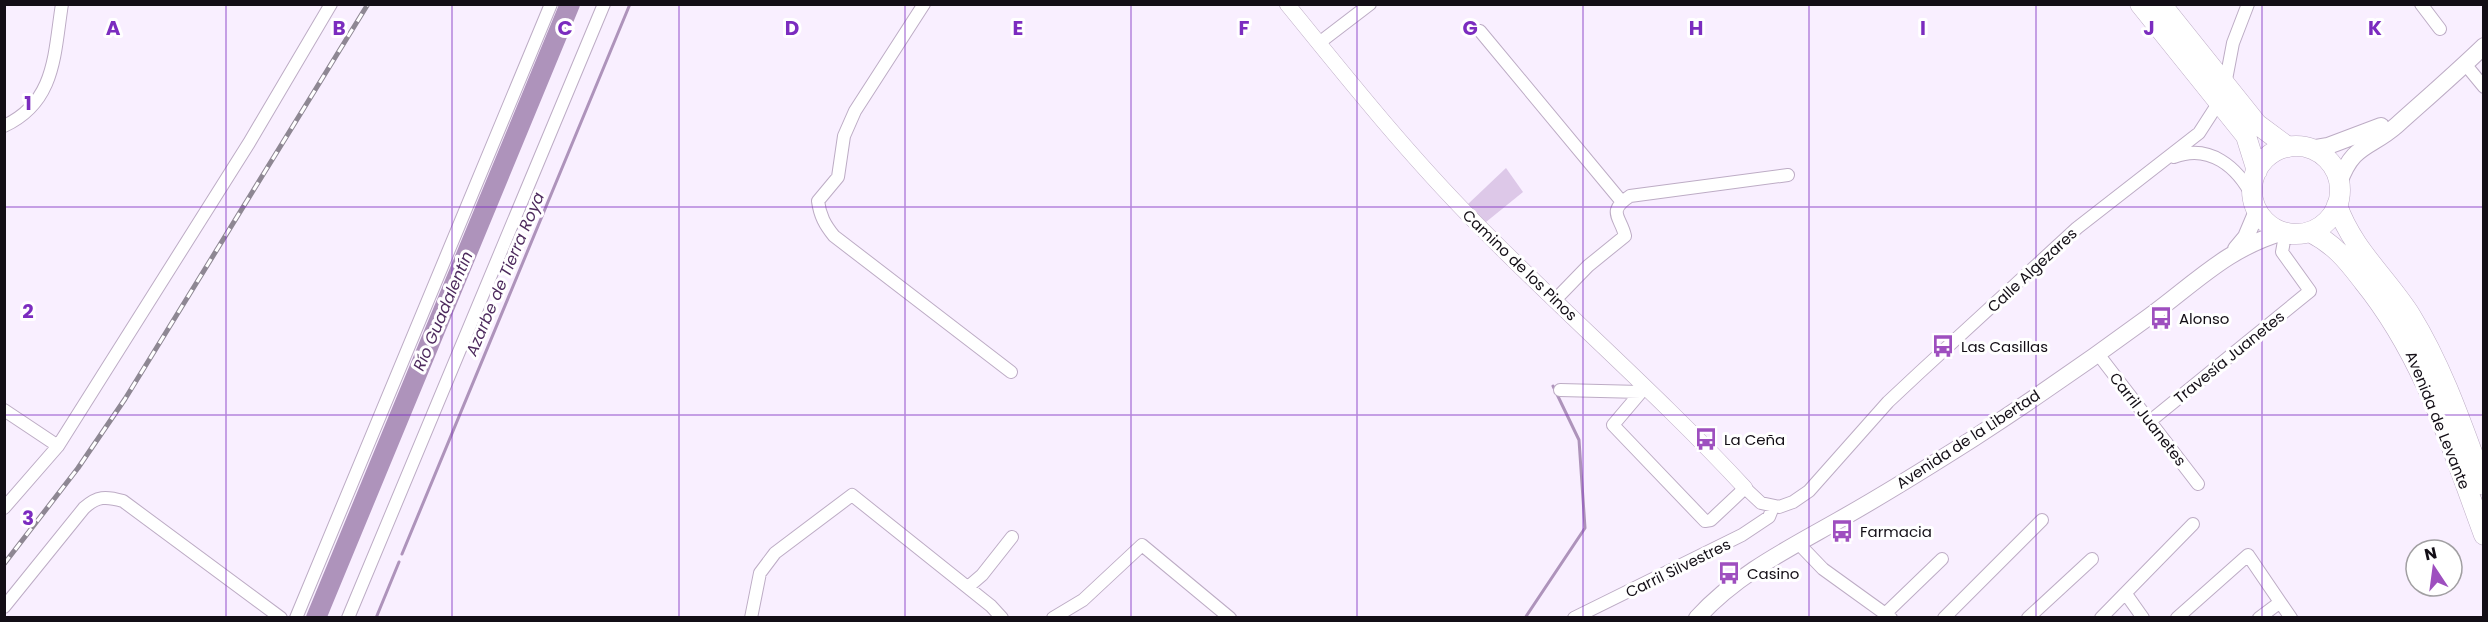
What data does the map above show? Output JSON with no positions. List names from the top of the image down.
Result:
{
  "streets": {
    "main road": ["Avenida de Levante", "Avenida de la Libertad"],
    "street": [
      "Camino de los Pinos",
      "Calle Algezares",
      "Travesía Juanetes",
      "Carril Juanetes",
      "Carril Silvestres"
    ]
  },
  "crossings": [
    ["Camino de los Pinos", "Calle Algezares"],
    ["Camino de los Pinos", "Carril Silvestres"],
    ["Calle Algezares", "Carril Silvestres"],
    ["Travesía Juanetes", "Carril Juanetes"],
    ["Travesía Juanetes", "Avenida de Levante"],
    ["Travesía Juanetes", "Avenida de la Libertad"],
    ["Carril Juanetes", "Avenida de la Libertad"],
    ["Avenida de Levante", "Avenida de la Libertad"]
  ],
  "water": ["Azarbe de Tierra Roya", "Río Guadalentín"],
  "places": {
    "bus stop": [
      "Alonso",
      "Las Casillas",
      "La Ceña",
      "Farmacia",
      "Casino"
    ]
  },
  "north": "top",
  "grid": {
    "columns": [
      "A",
      "B",
      "C",
      "D",
      "E",
      "F",
      "G",
      "H",
      "I",
      "J",
      "K"
    ],
    "rows": ["1", "2", "3"]
  }
}
